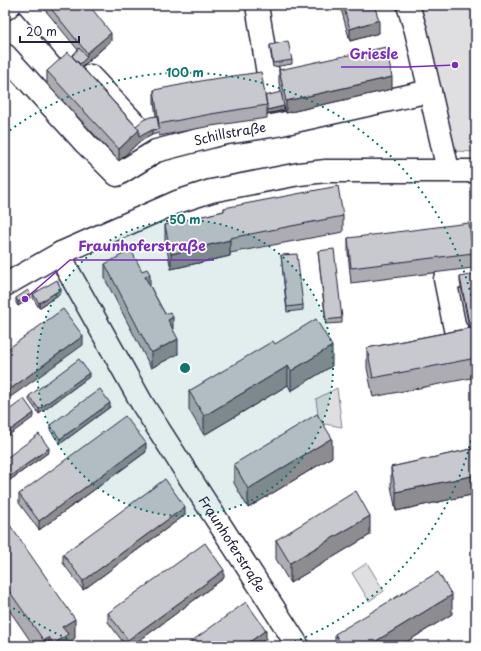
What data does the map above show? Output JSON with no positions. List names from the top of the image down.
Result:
{
  "streets": {
    "street": ["Schillstraße", "Fraunhoferstraße"]
  },
  "places": ["Griesle", "Fraunhoferstraße"],
  "scale_bar": "20 m",
  "rings": ["100 m", "50 m"]
}
